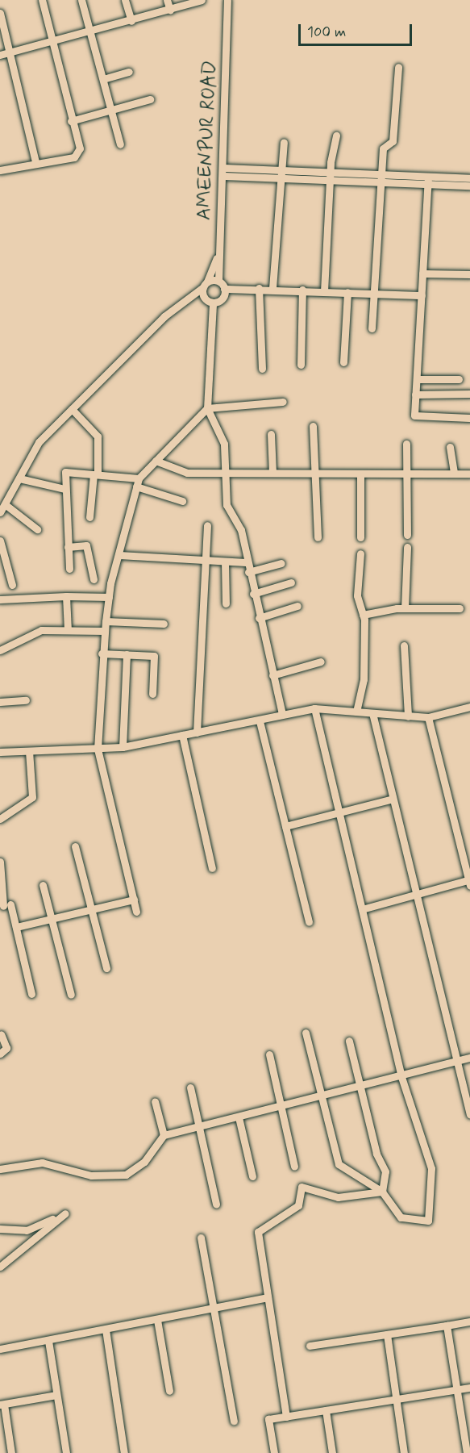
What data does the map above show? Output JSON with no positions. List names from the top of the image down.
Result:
{
  "streets": {
    "street": ["AMEENPUR ROAD"]
  },
  "scale_bar": "100 m"
}
